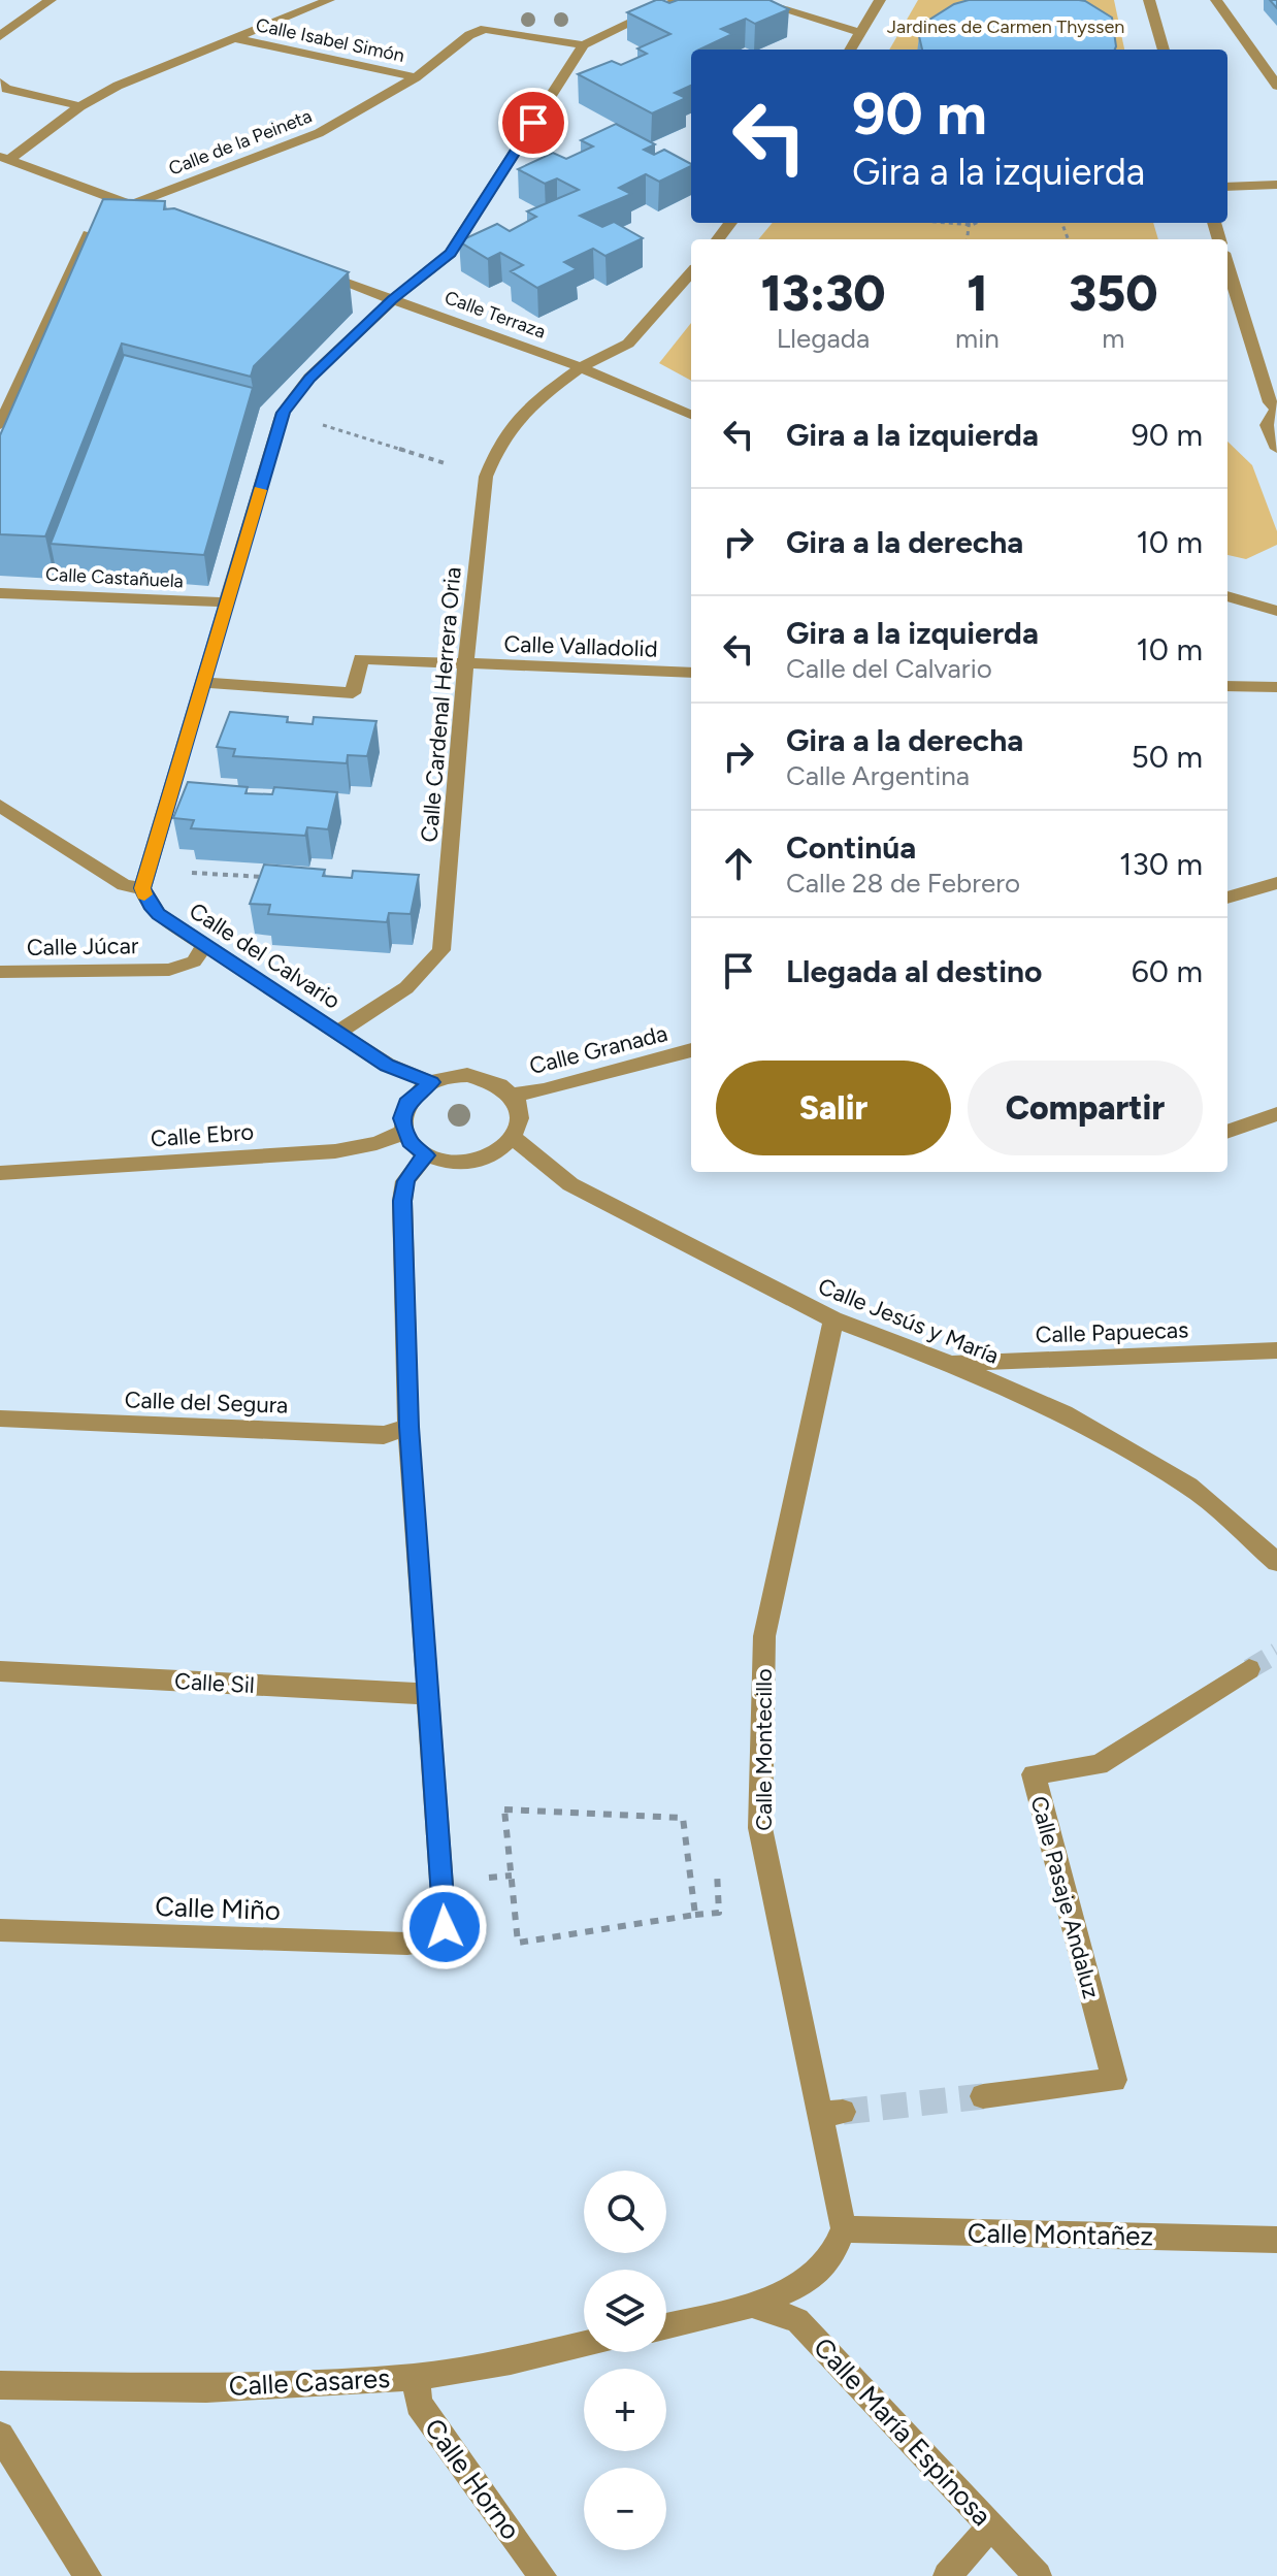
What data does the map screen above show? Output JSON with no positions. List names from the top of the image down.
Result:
{
  "streets": {
    "street": [
      "Calle Isabel Simón",
      "Calle de la Peineta",
      "Calle Terraza",
      "Calle Castañuela",
      "Calle Valladolid",
      "Calle Cardenal Herrera Oria",
      "Calle Júcar",
      "Calle del Calvario",
      "Calle Granada",
      "Calle Ebro",
      "Calle Jesús y María",
      "Calle Papuecas",
      "Calle del Segura",
      "Calle Sil",
      "Calle Montecillo",
      "Calle Pasaje Andaluz",
      "Calle Miño",
      "Calle Montañez",
      "Calle Casares",
      "Calle María Espinosa",
      "Calle Horno"
    ]
  },
  "crossings": [
    ["Calle Isabel Simón", "Calle de la Peineta"],
    ["Calle Terraza", "Calle Cardenal Herrera Oria"],
    ["Calle Valladolid", "Calle Cardenal Herrera Oria"],
    ["Calle Cardenal Herrera Oria", "Calle del Calvario"],
    ["Calle Júcar", "Calle del Calvario"],
    ["Calle del Calvario", "Calle Granada"],
    ["Calle del Calvario", "Calle Ebro"],
    ["Calle del Calvario", "Calle Jesús y María"],
    ["Calle Granada", "Calle Ebro"],
    ["Calle Granada", "Calle Jesús y María"],
    ["Calle Ebro", "Calle Jesús y María"],
    ["Calle Jesús y María", "Calle Papuecas"],
    ["Calle Jesús y María", "Calle Montecillo"],
    ["Calle Sil", "Calle Miño"],
    ["Calle Montecillo", "Calle Montañez"],
    ["Calle Casares", "Calle Horno"]
  ],
  "parks": ["Jardines de Carmen Thyssen"],
  "page": {
    "turn": ["90 m", "Gira a la izquierda"],
    "eta": [
      "13:30",
      "Llegada",
      "1",
      "min",
      "350",
      "m"
    ],
    "list": [
      {
        "name": "Gira a la izquierda",
        "value": "90 m"
      },
      {
        "name": "Gira a la derecha",
        "value": "10 m"
      },
      {
        "name": "Gira a la izquierda",
        "note": "Calle del Calvario",
        "value": "10 m"
      },
      {
        "name": "Gira a la derecha",
        "note": "Calle Argentina",
        "value": "50 m"
      },
      {
        "name": "Continúa",
        "note": "Calle 28 de Febrero",
        "value": "130 m"
      },
      {
        "name": "Llegada al destino",
        "value": "60 m"
      }
    ],
    "buttons": ["Salir", "Compartir"],
    "map_buttons": ["+", "−"]
  }
}
